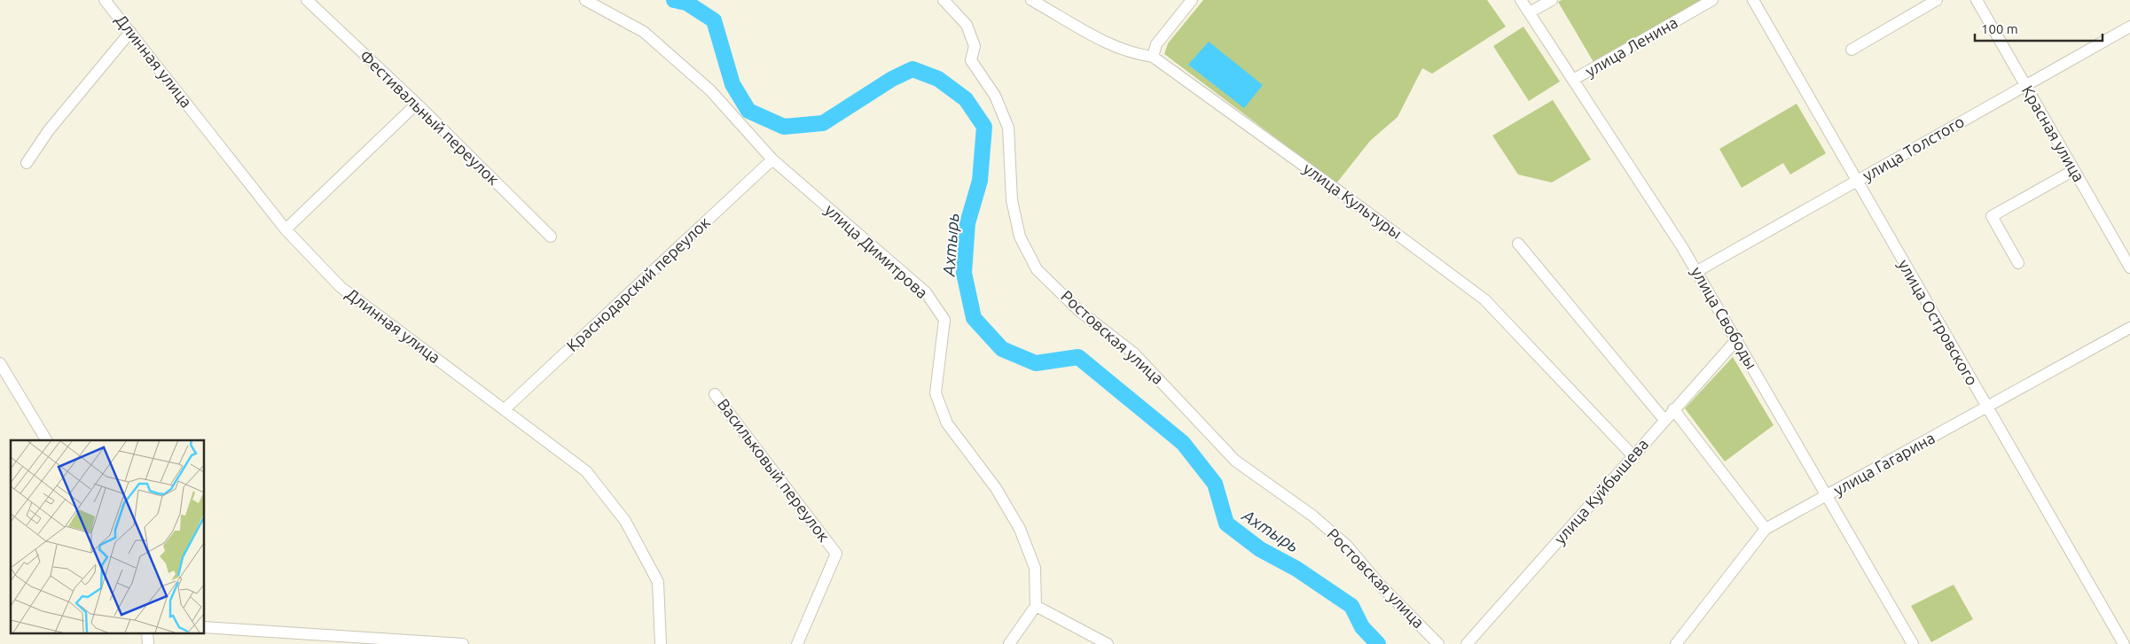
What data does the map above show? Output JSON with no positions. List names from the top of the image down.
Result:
{
  "streets": {
    "street": [
      "улица Ленина",
      "Длинная улица",
      "Фестивальный переулок",
      "Красная улица",
      "улица Толстого",
      "улица Культуры",
      "улица Димитрова",
      "Краснодарский переулок",
      "улица Свободы",
      "улица Островского",
      "Ростовская улица",
      "улица Гагарина",
      "Васильковый переулок",
      "улица Куйбышева"
    ]
  },
  "crossings": [
    ["улица Ленина", "улица Свободы"],
    ["Длинная улица", "Краснодарский переулок"],
    ["Красная улица", "улица Толстого"],
    ["улица Толстого", "улица Свободы"],
    ["улица Толстого", "улица Островского"],
    ["улица Культуры", "улица Куйбышева"],
    ["улица Димитрова", "Краснодарский переулок"],
    ["улица Свободы", "улица Гагарина"],
    ["улица Свободы", "улица Куйбышева"],
    ["улица Островского", "улица Гагарина"]
  ],
  "water": ["Ахтырь"],
  "scale_bar": "100 m"
}
